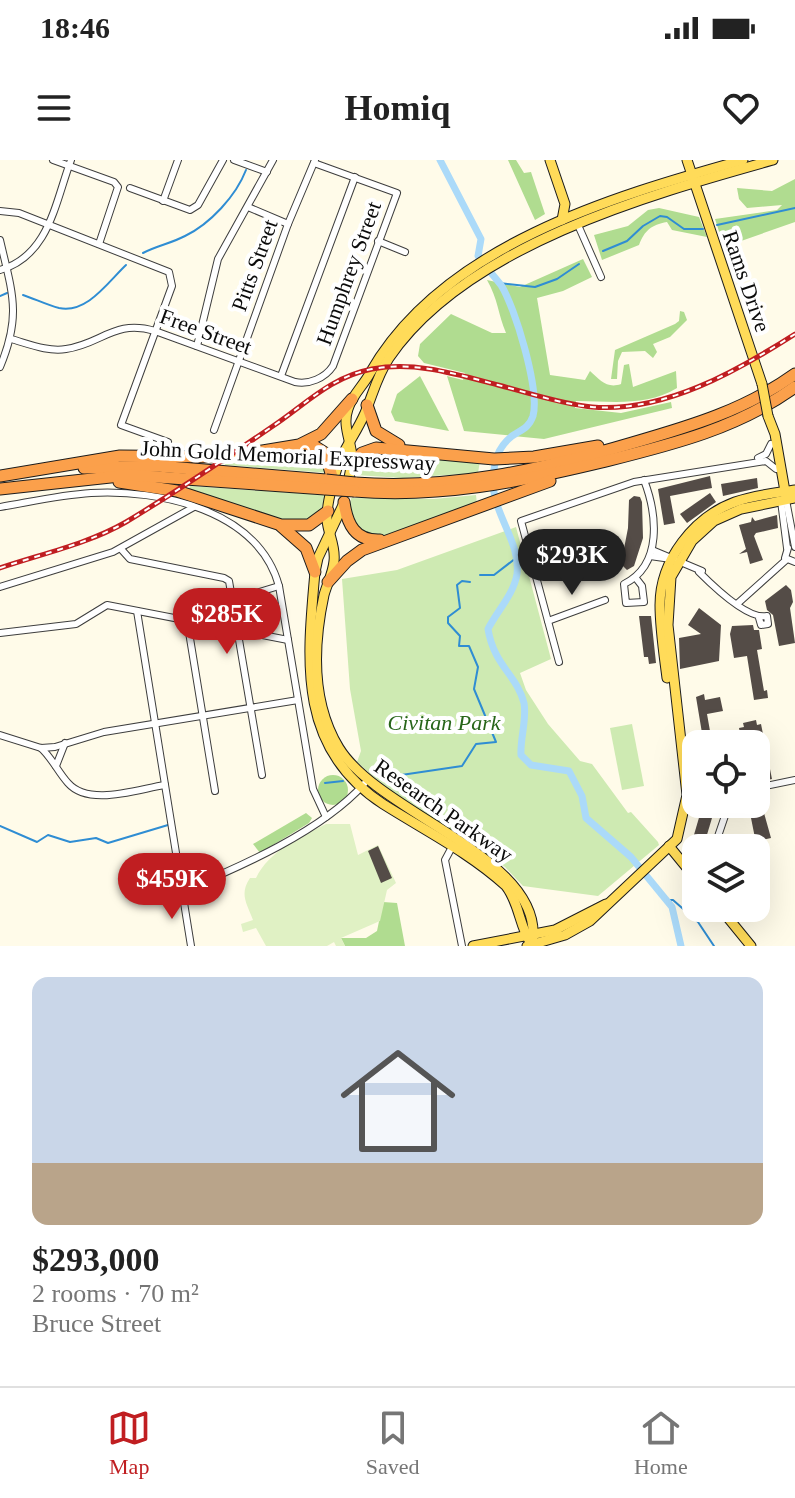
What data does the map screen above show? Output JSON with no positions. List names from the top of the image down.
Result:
{
  "streets": {
    "highway": ["John Gold Memorial Expressway"],
    "main road": ["Rams Drive", "Research Parkway"],
    "street": ["Pitts Street", "Humphrey Street", "Free Street"]
  },
  "crossings": [
    ["Pitts Street", "Free Street"],
    ["Humphrey Street", "Free Street"],
    ["Rams Drive", "Research Parkway"],
    ["John Gold Memorial Expressway", "Research Parkway"]
  ],
  "parks": ["Civitan Park"],
  "page": {
    "status": "18:46",
    "header": "Homiq",
    "price": ["$293K", "$285K", "$459K"],
    "list": [
      {
        "name": "$293,000",
        "note": "2 rooms · 70 m² · Bruce Street"
      }
    ],
    "tabs": ["Map", "Saved", "Home"]
  }
}
